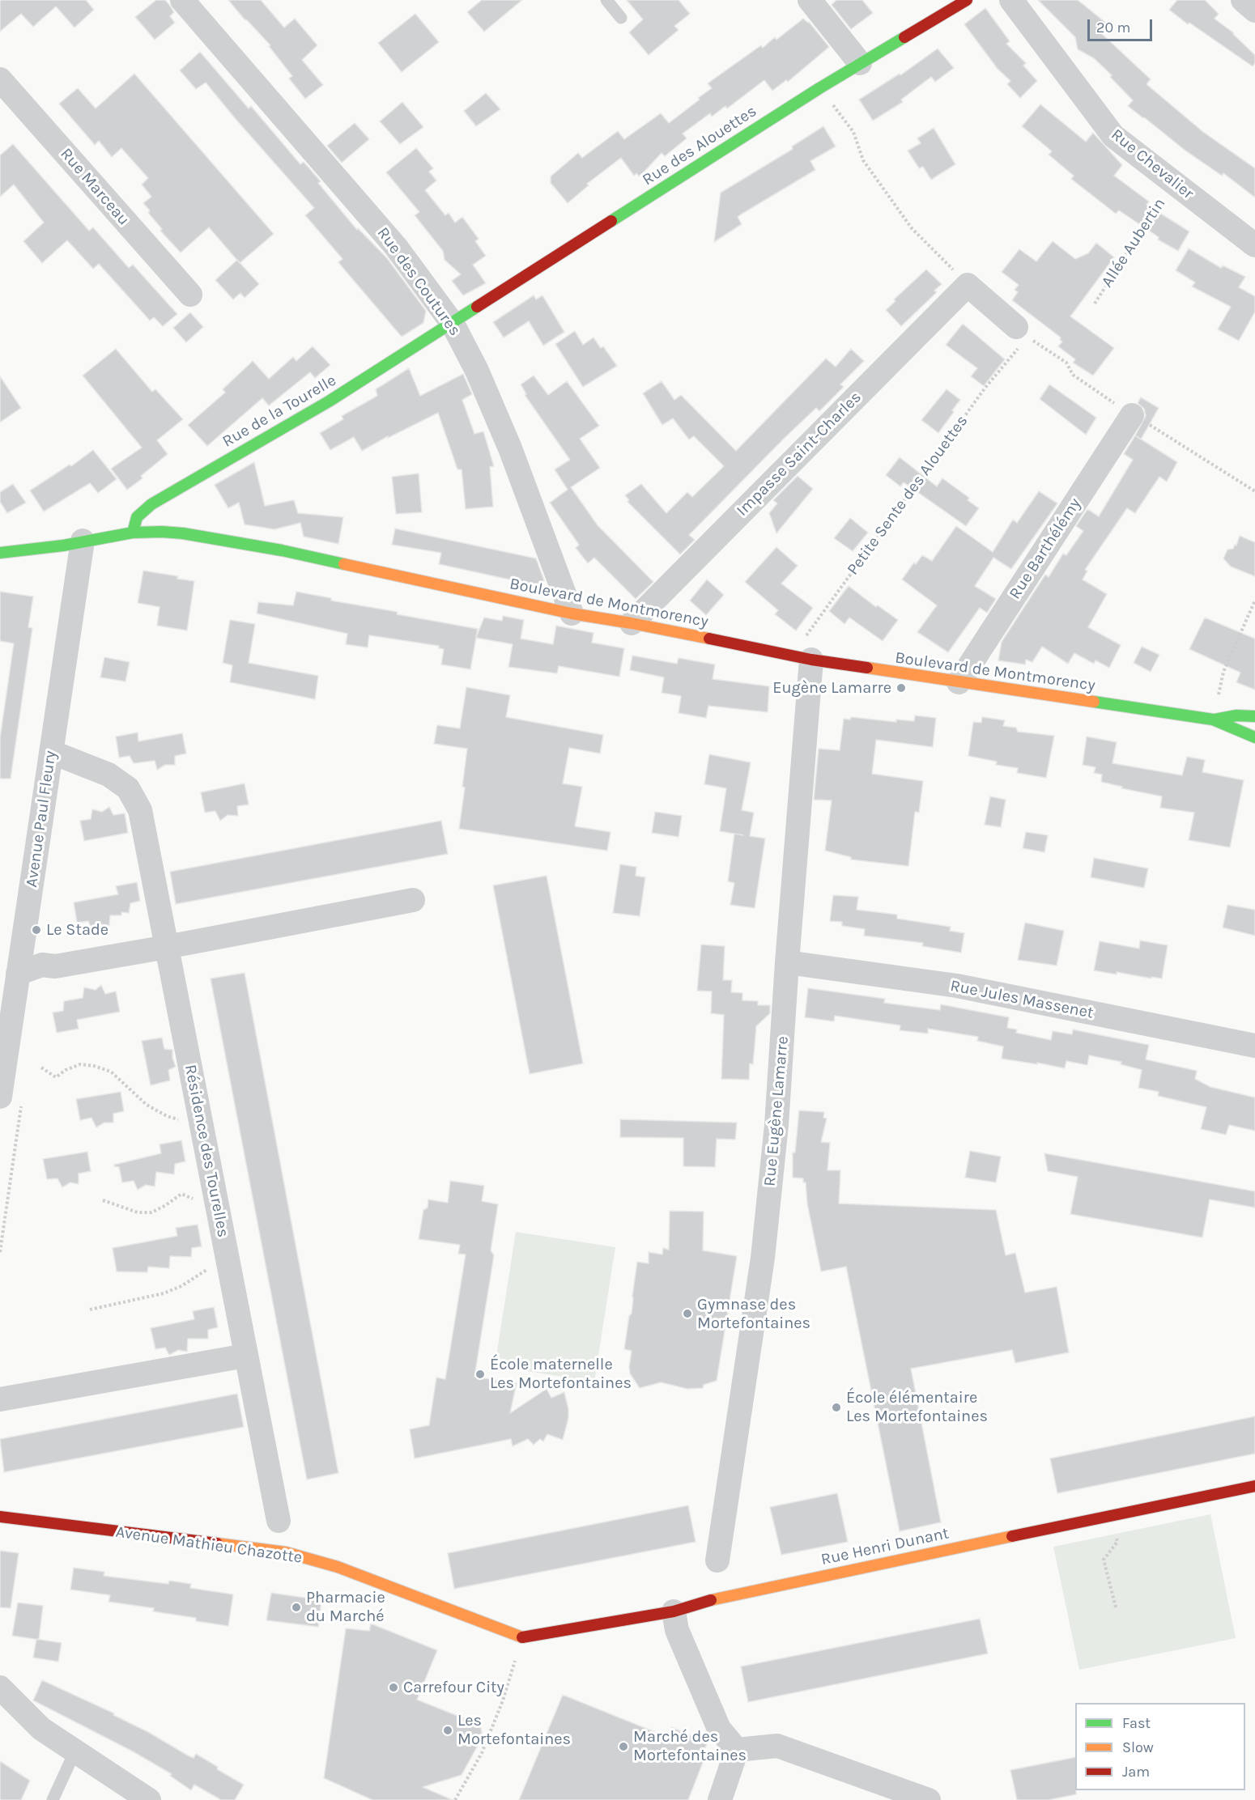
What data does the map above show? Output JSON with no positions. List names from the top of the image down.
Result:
{
  "streets": {
    "street": [
      "Rue des Alouettes",
      "Rue Chevalier",
      "Rue Marceau",
      "Rue des Coutures",
      "Rue de la Tourelle",
      "Impasse Saint-Charles",
      "Rue Barthélémy",
      "Boulevard de Montmorency",
      "Avenue Paul Fleury",
      "Rue Jules Massenet",
      "Rue Eugène Lamarre",
      "Résidence des Tourelles",
      "Avenue Mathieu Chazotte",
      "Rue Henri Dunant"
    ],
    "path": ["Allée Aubertin", "Petite Sente des Alouettes"]
  },
  "crossings": [
    ["Rue des Alouettes", "Rue des Coutures"],
    ["Rue des Alouettes", "Rue de la Tourelle"],
    ["Rue Chevalier", "Allée Aubertin"],
    ["Rue des Coutures", "Rue de la Tourelle"],
    ["Rue des Coutures", "Boulevard de Montmorency"],
    ["Rue de la Tourelle", "Boulevard de Montmorency"],
    ["Impasse Saint-Charles", "Boulevard de Montmorency"],
    ["Petite Sente des Alouettes", "Boulevard de Montmorency"],
    ["Petite Sente des Alouettes", "Rue Eugène Lamarre"],
    ["Rue Barthélémy", "Boulevard de Montmorency"],
    ["Boulevard de Montmorency", "Avenue Paul Fleury"],
    ["Boulevard de Montmorency", "Rue Eugène Lamarre"],
    ["Avenue Paul Fleury", "Résidence des Tourelles"],
    ["Rue Jules Massenet", "Rue Eugène Lamarre"],
    ["Avenue Mathieu Chazotte", "Rue Henri Dunant"]
  ],
  "places": [
    "Eugène Lamarre",
    "Le Stade",
    "Gymnase des Mortefontaines",
    "École maternelle Les Mortefontaines",
    "École élémentaire Les Mortefontaines",
    "Pharmacie du Marché",
    "Carrefour City",
    "Les Mortefontaines",
    "Marché des Mortefontaines"
  ],
  "legend": ["Fast", "Slow", "Jam"],
  "scale_bar": "20 m"
}
